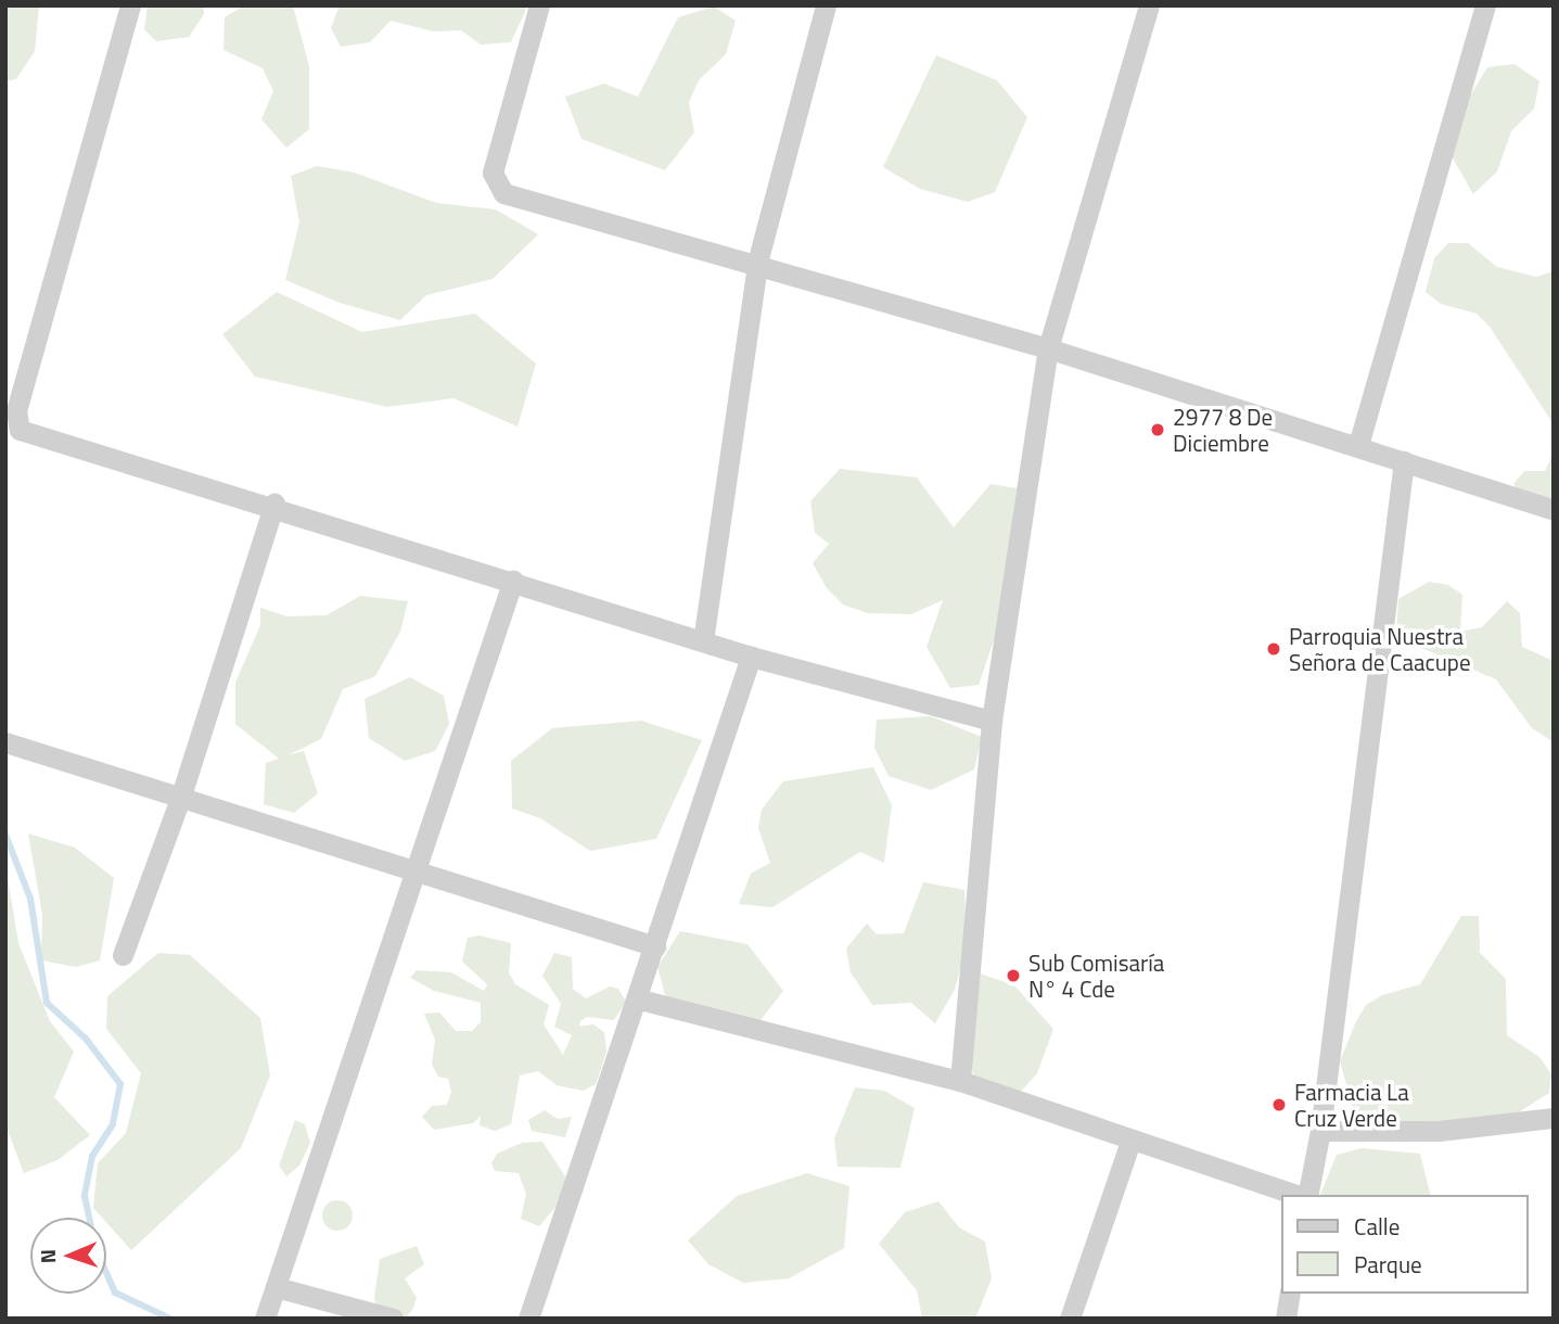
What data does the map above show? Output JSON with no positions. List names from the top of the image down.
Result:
{
  "places": [
    "2977 8 De Diciembre",
    "Parroquia Nuestra Señora de Caacupe",
    "Sub Comisaría N° 4 Cde",
    "Farmacia La Cruz Verde"
  ],
  "legend": ["Calle", "Parque"],
  "north": "left"
}
